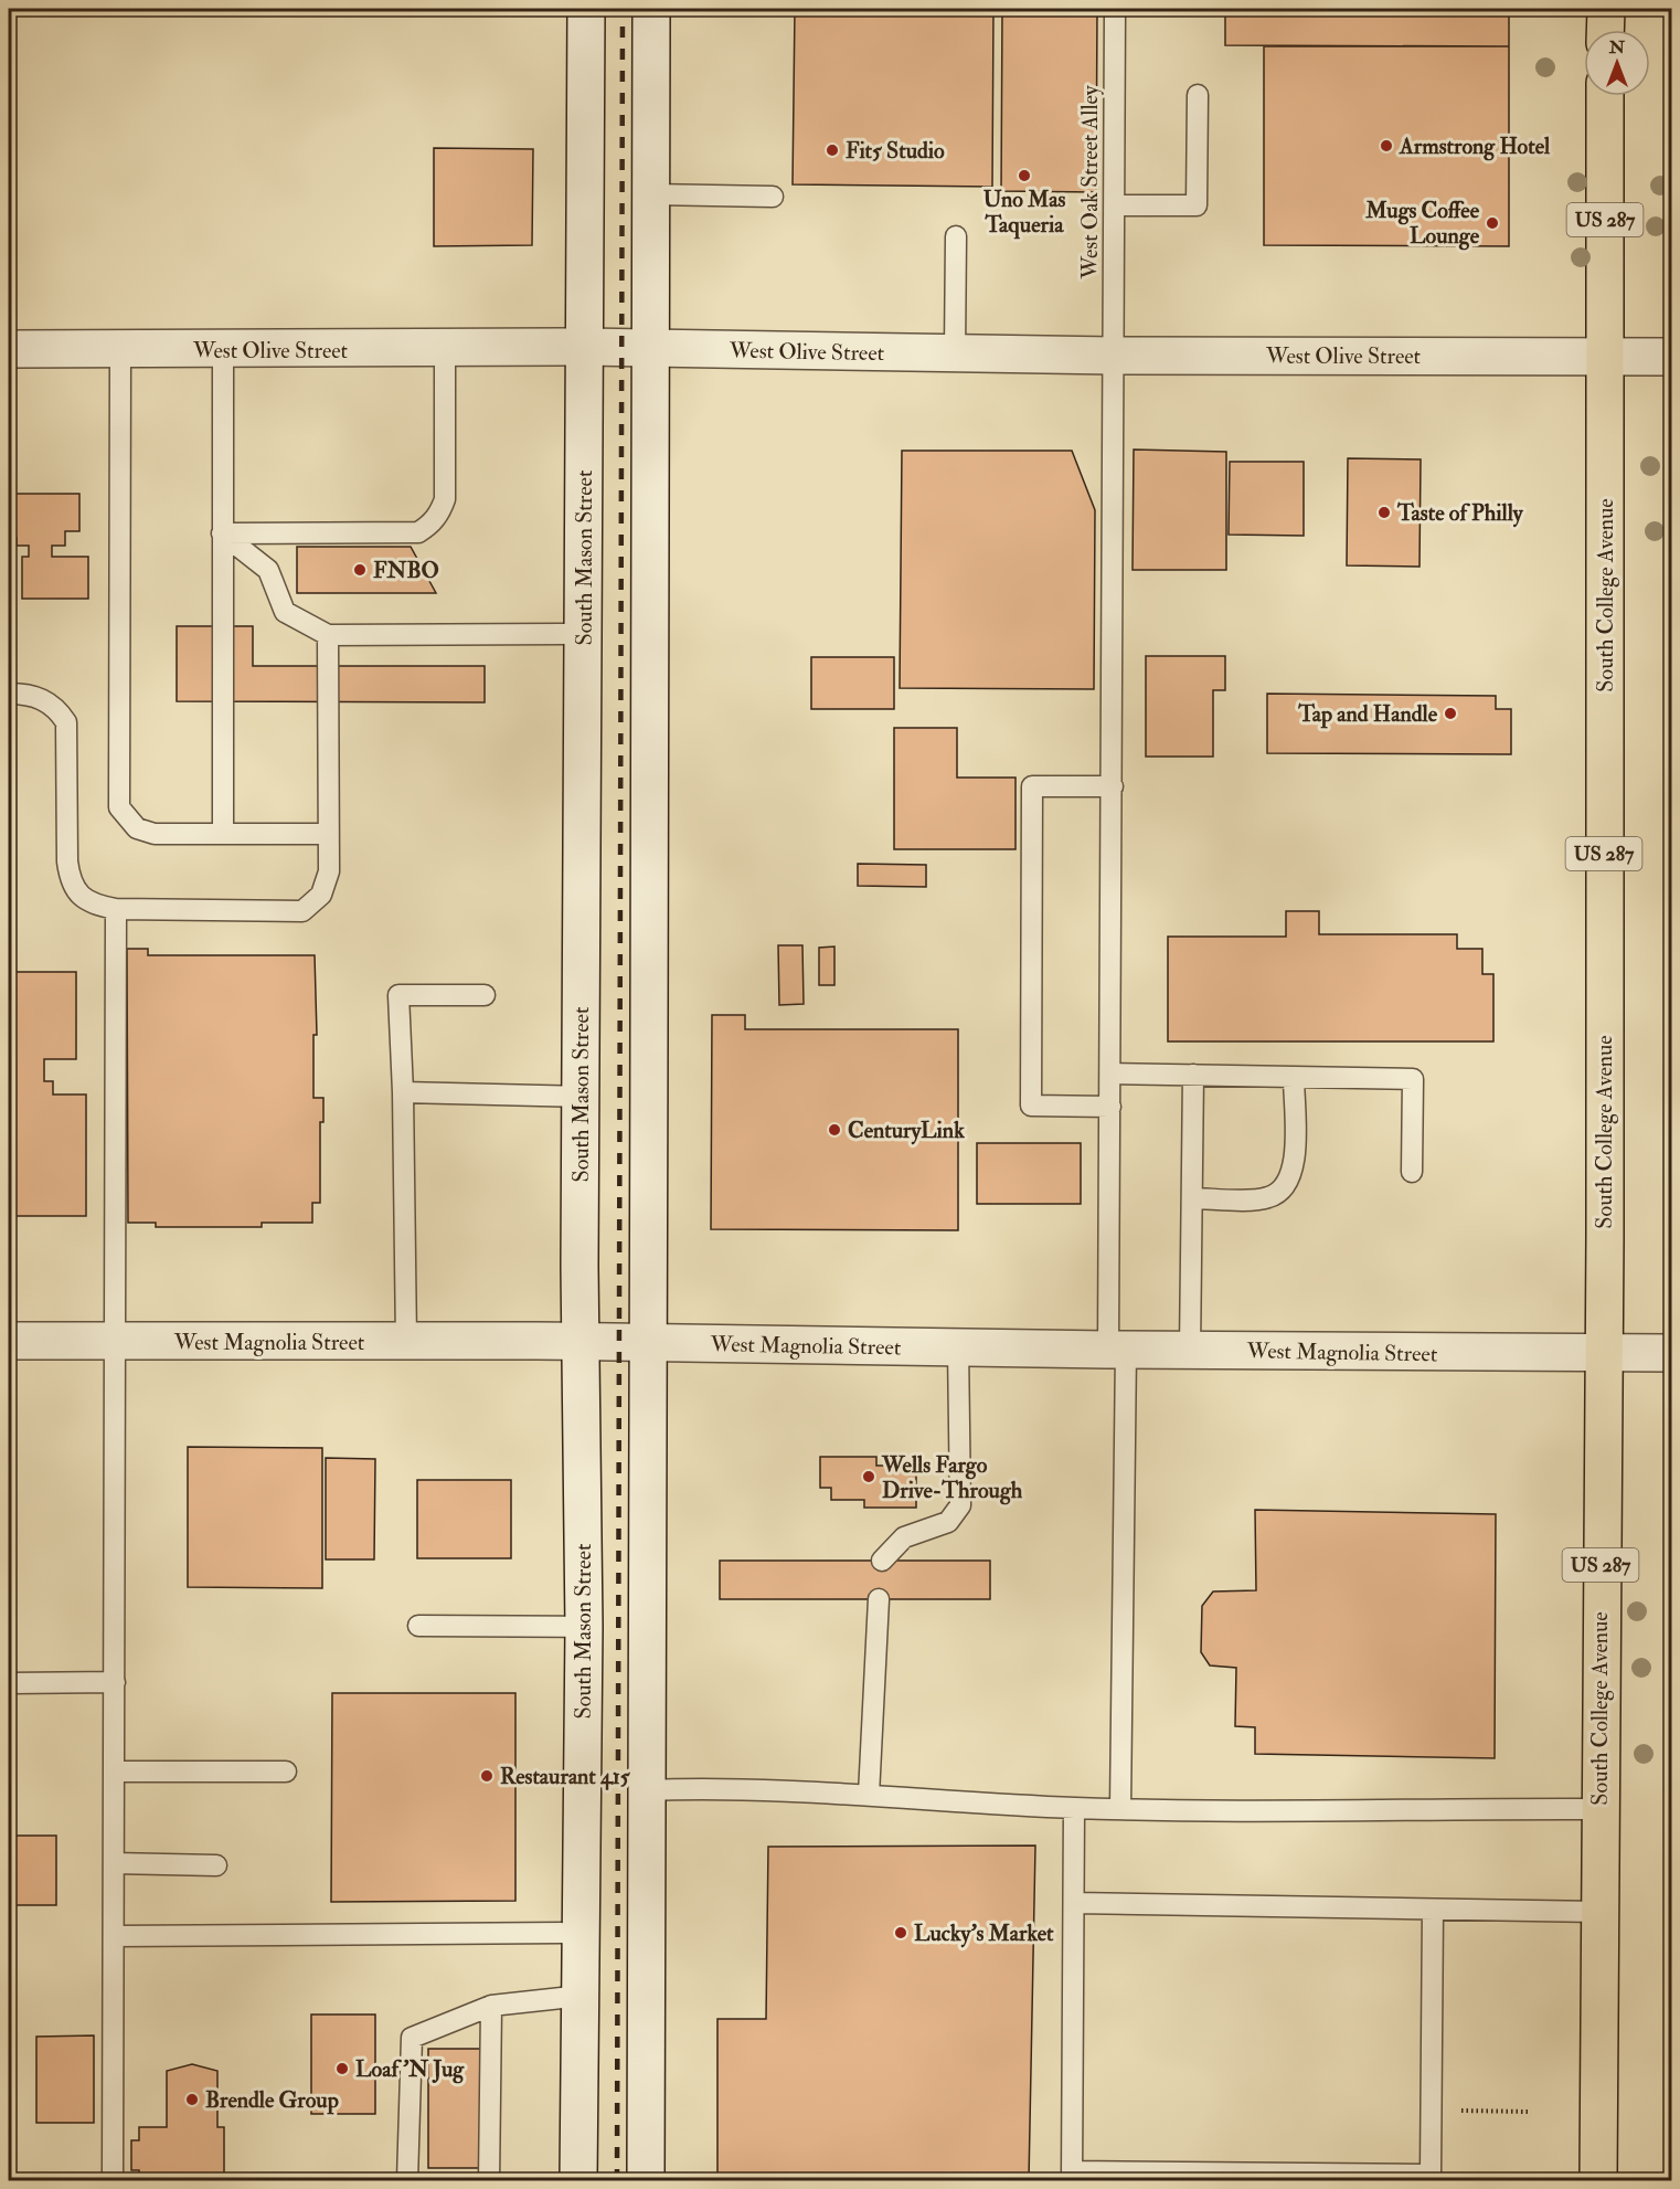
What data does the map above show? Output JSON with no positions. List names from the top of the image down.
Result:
{
  "streets": {
    "highway": ["US 287", "South College Avenue"],
    "street": ["West Olive Street", "South Mason Street", "West Magnolia Street"],
    "lane": ["West Oak Street Alley"]
  },
  "crossings": [
    ["West Oak Street Alley", "West Olive Street"],
    ["West Oak Street Alley", "West Magnolia Street"],
    ["West Olive Street", "South Mason Street"],
    ["West Olive Street", "South College Avenue"],
    ["South Mason Street", "West Magnolia Street"],
    ["South College Avenue", "West Magnolia Street"]
  ],
  "places": [
    "Armstrong Hotel",
    "Fit5 Studio",
    "Uno Mas Taqueria",
    "Mugs Coffee Lounge",
    "Taste of Philly",
    "FNBO",
    "Tap and Handle",
    "CenturyLink",
    "Wells Fargo Drive-Through",
    "Restaurant 415",
    "Lucky's Market",
    "Loaf 'N Jug",
    "Brendle Group"
  ],
  "north": "top"
}
